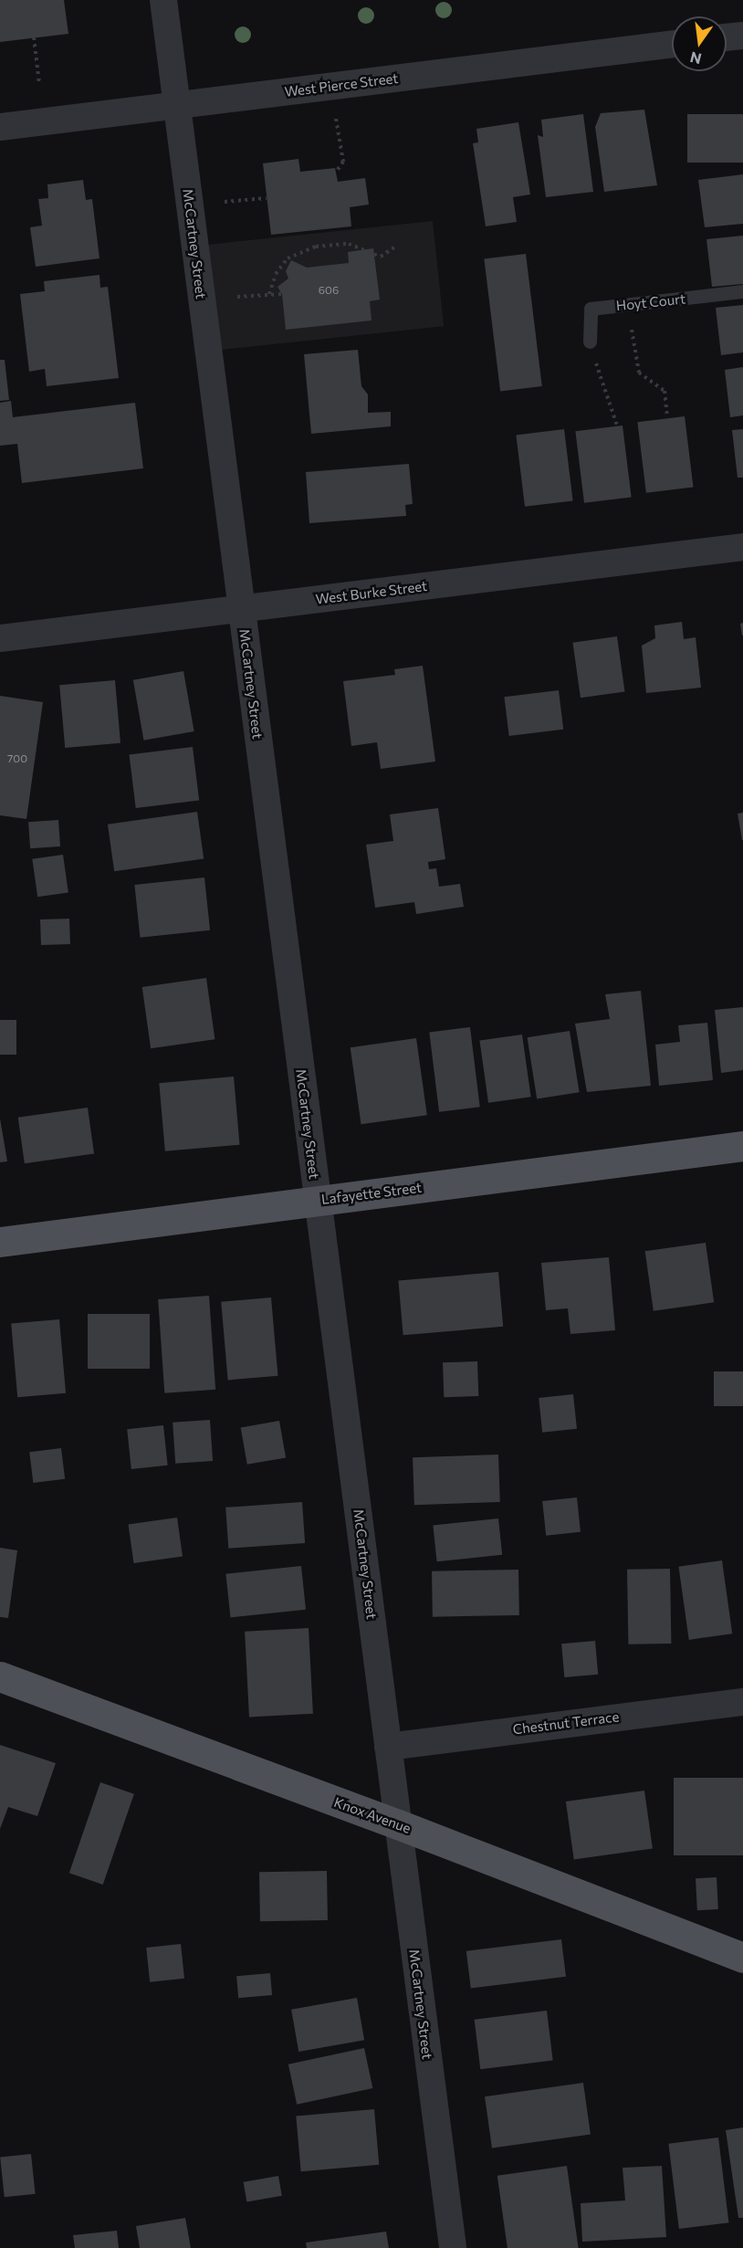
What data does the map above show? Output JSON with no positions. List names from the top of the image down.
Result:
{
  "streets": {
    "main road": ["Lafayette Street", "Knox Avenue"],
    "street": [
      "West Pierce Street",
      "McCartney Street",
      "West Burke Street",
      "Chestnut Terrace"
    ],
    "lane": ["Hoyt Court"]
  },
  "crossings": [
    ["West Pierce Street", "McCartney Street"],
    ["McCartney Street", "West Burke Street"],
    ["McCartney Street", "Lafayette Street"],
    ["McCartney Street", "Chestnut Terrace"],
    ["McCartney Street", "Knox Avenue"]
  ],
  "house_numbers": ["606", "700"],
  "north": "bottom"
}
